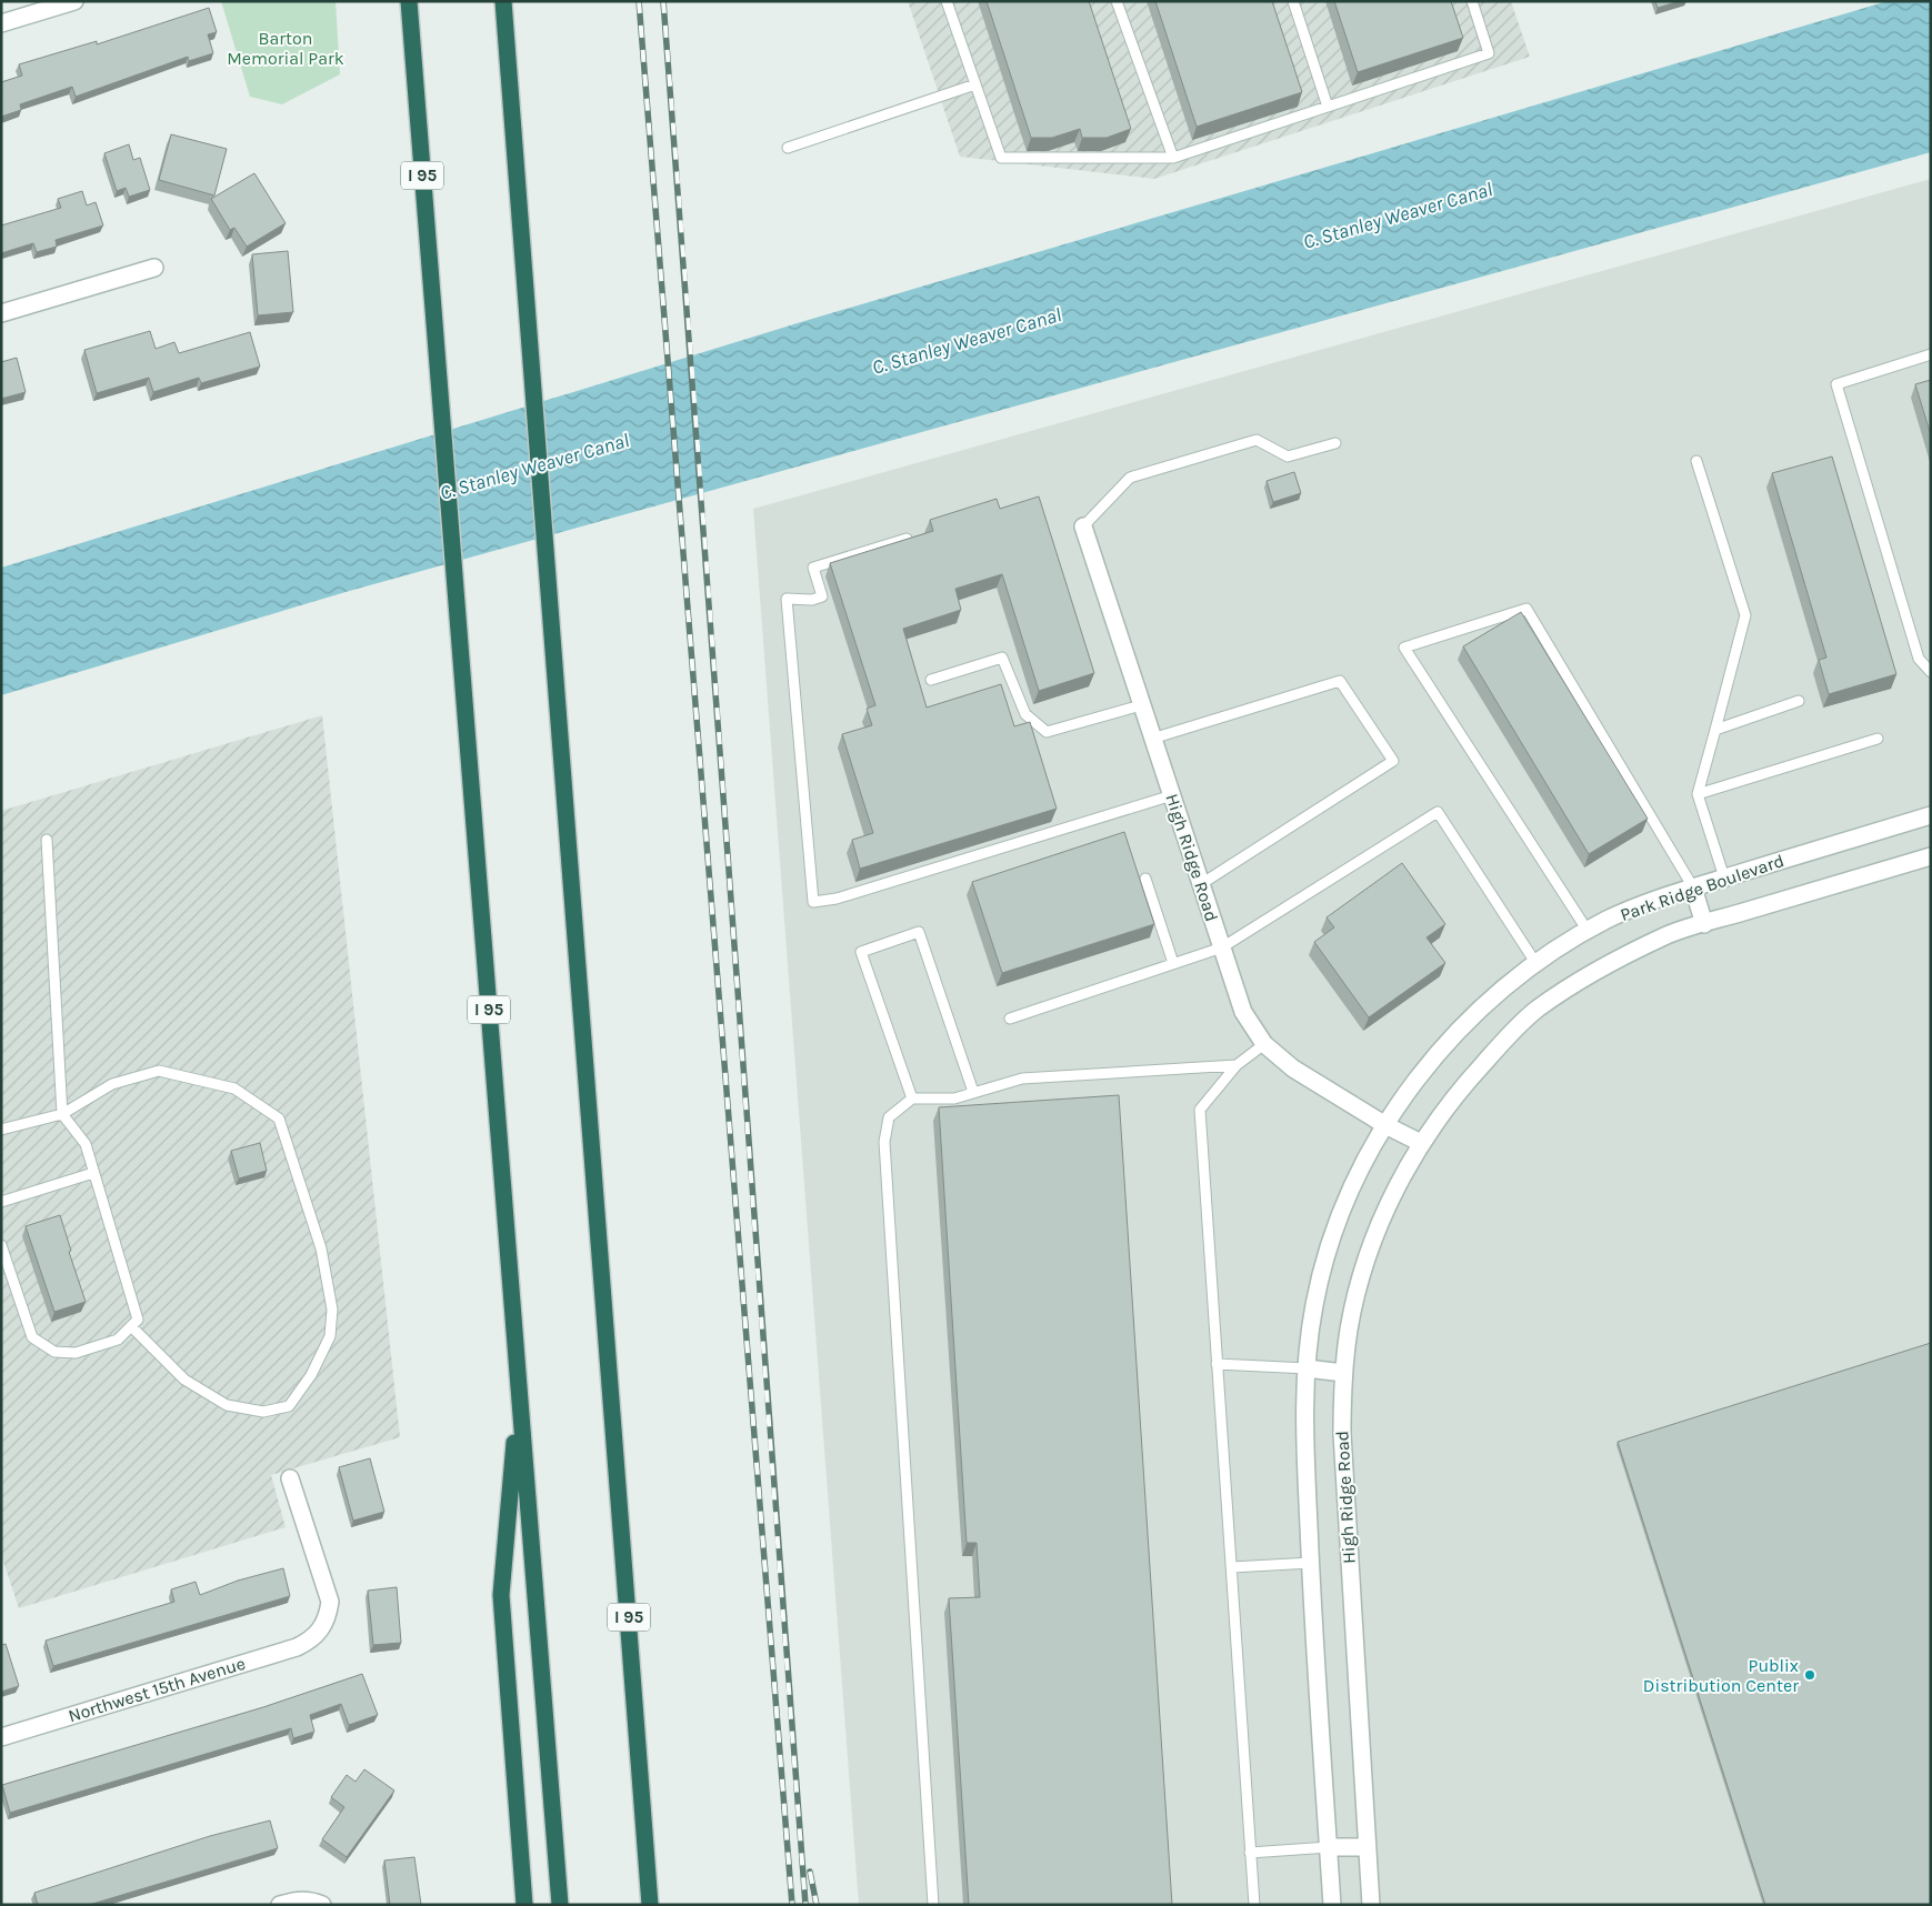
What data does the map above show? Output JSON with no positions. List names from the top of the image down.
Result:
{
  "streets": {
    "highway": ["I 95"],
    "street": ["High Ridge Road", "Park Ridge Boulevard", "Northwest 15th Avenue"]
  },
  "crossings": [
    ["High Ridge Road", "Park Ridge Boulevard"]
  ],
  "water": ["C. Stanley Weaver Canal"],
  "parks": ["Barton Memorial Park"],
  "places": ["Publix Distribution Center"]
}
